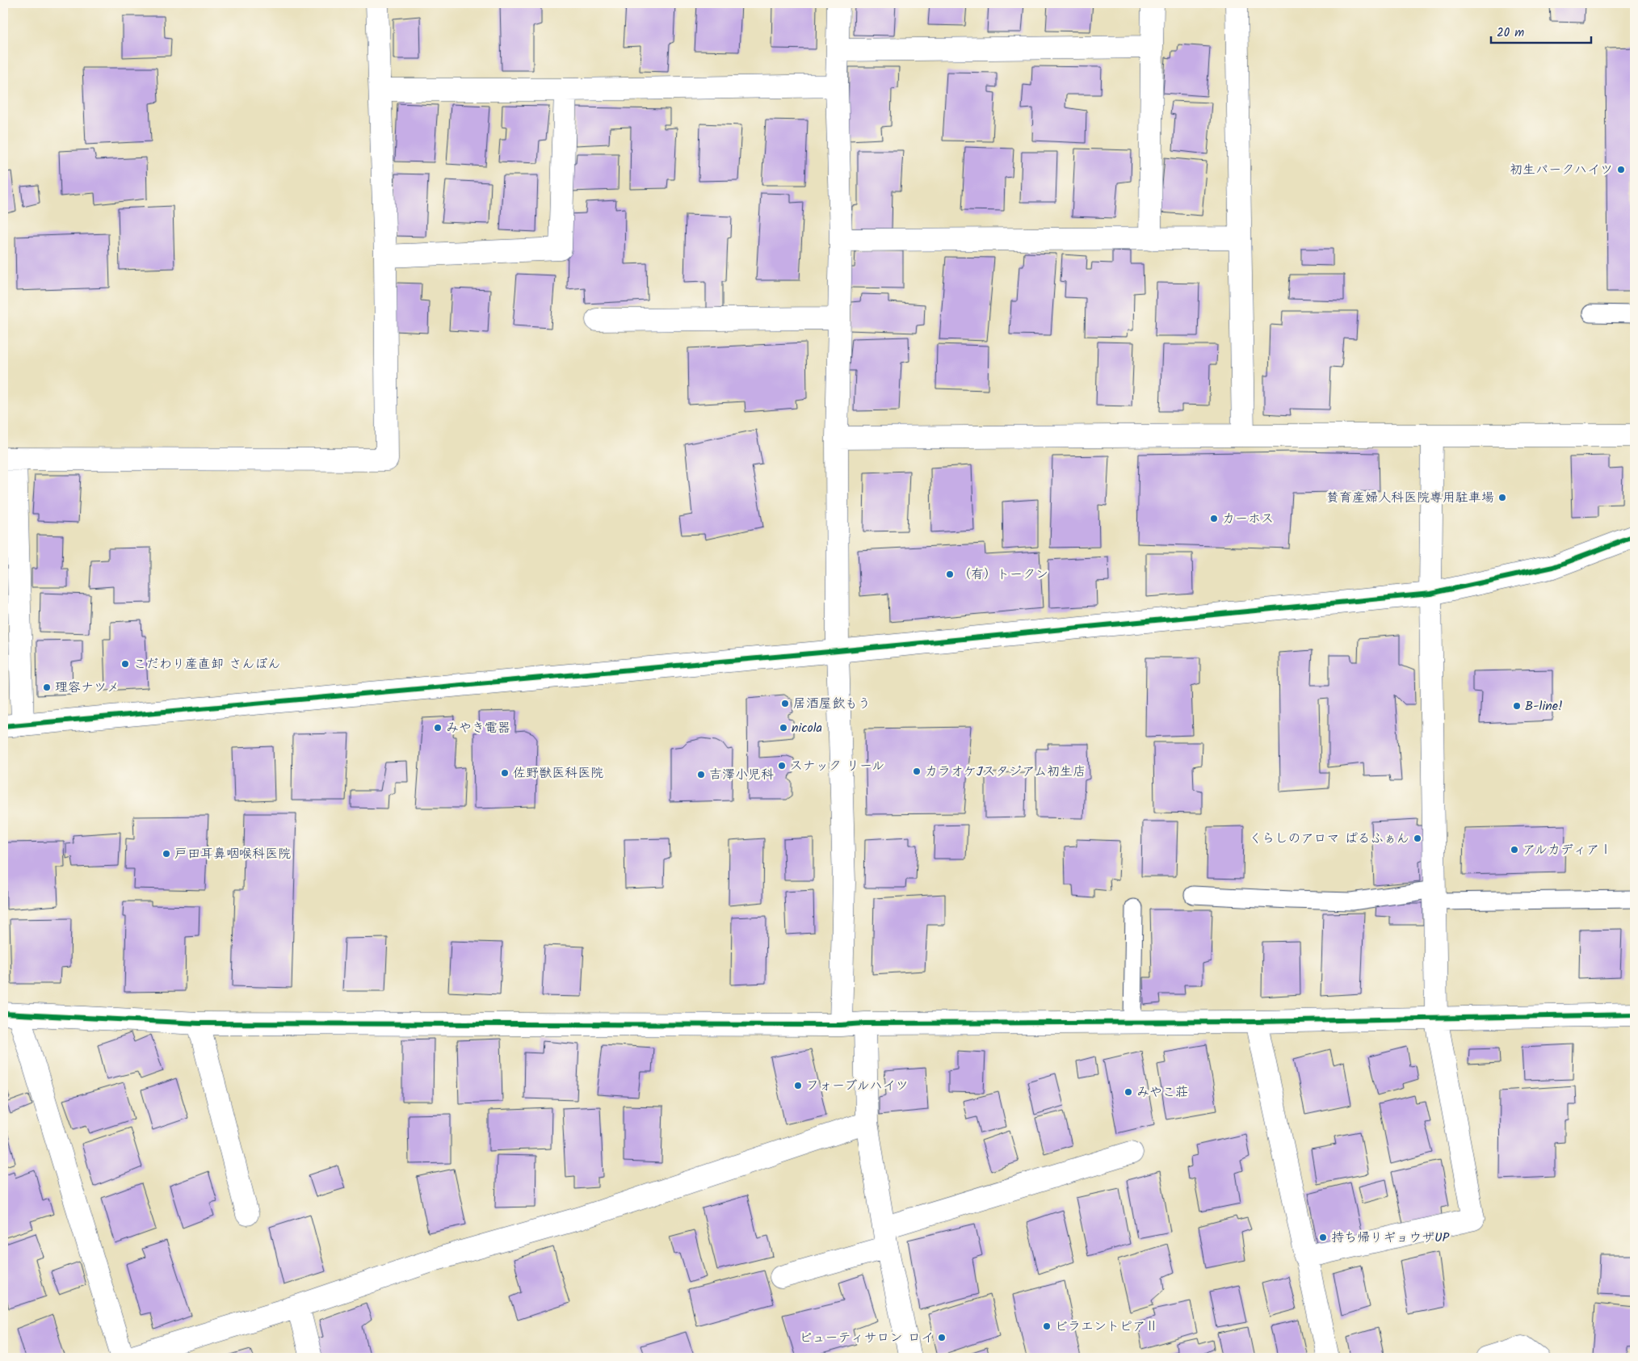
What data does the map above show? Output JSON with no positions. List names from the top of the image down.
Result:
{
  "places": [
    "初生パークハイツ",
    "賛育産婦人科医院専用駐車場",
    "カーホス",
    "（有）トークン",
    "こだわり産直卸 さんぼん",
    "理容ナツメ",
    "居酒屋飲もう",
    "B-line!",
    "みやき電器",
    "nicola",
    "スナック リール",
    "カラオケJスタジアム初生店",
    "佐野獣医科医院",
    "吉澤小児科",
    "くらしのアロマ ぱるふぁん",
    "アルカディアⅠ",
    "戸田耳鼻咽喉科医院",
    "フォーブルハイツ",
    "みやこ荘",
    "持ち帰りギョウザUP",
    "ビラエントピアⅡ",
    "ビューティサロン ロイ"
  ],
  "scale_bar": "20 m"
}
